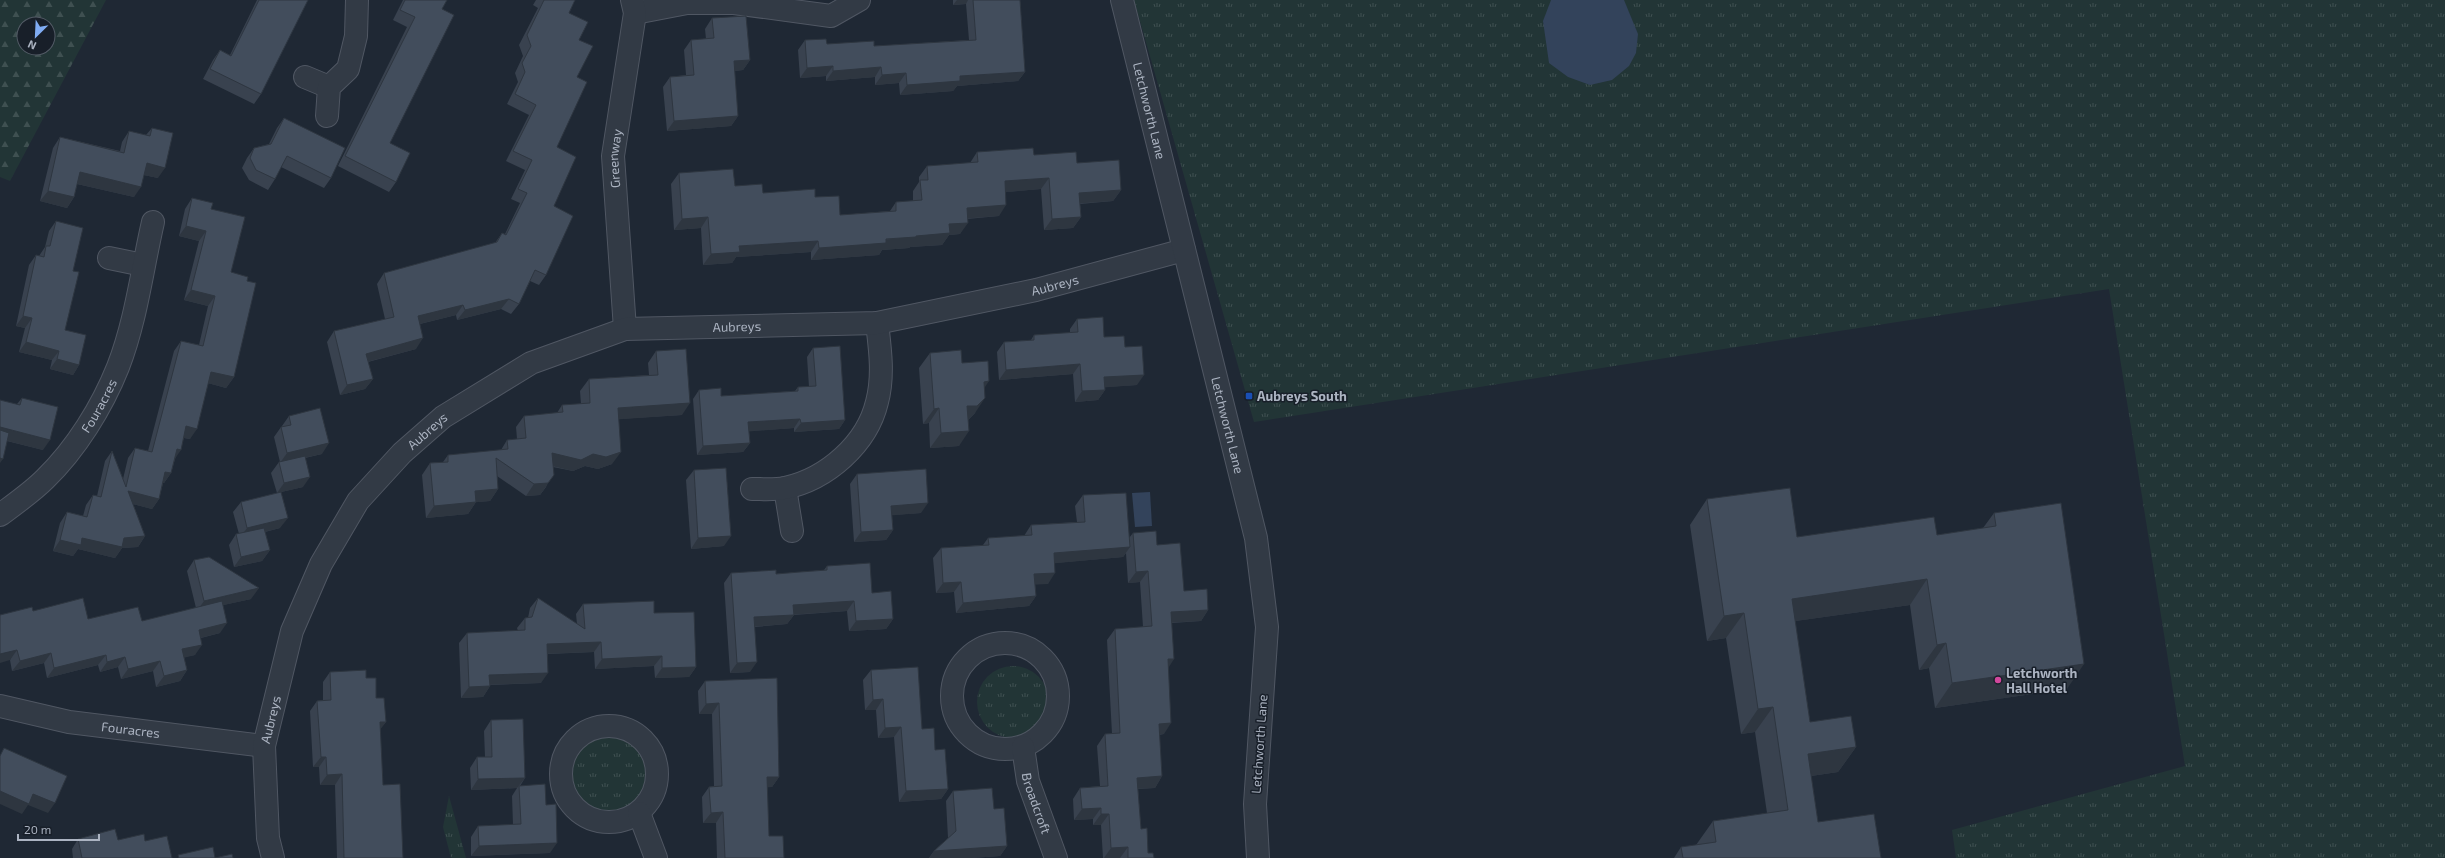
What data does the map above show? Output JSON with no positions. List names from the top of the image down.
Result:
{
  "streets": {
    "street": [
      "Letchworth Lane",
      "Greenway",
      "Aubreys",
      "Fouracres",
      "Broadcroft"
    ]
  },
  "crossings": [
    ["Letchworth Lane", "Aubreys"],
    ["Greenway", "Aubreys"],
    ["Aubreys", "Fouracres"]
  ],
  "places": {
    "transit": ["Aubreys South"],
    "other": ["Letchworth Hall Hotel"]
  },
  "scale_bar": "20 m",
  "north": "bottom left"
}
